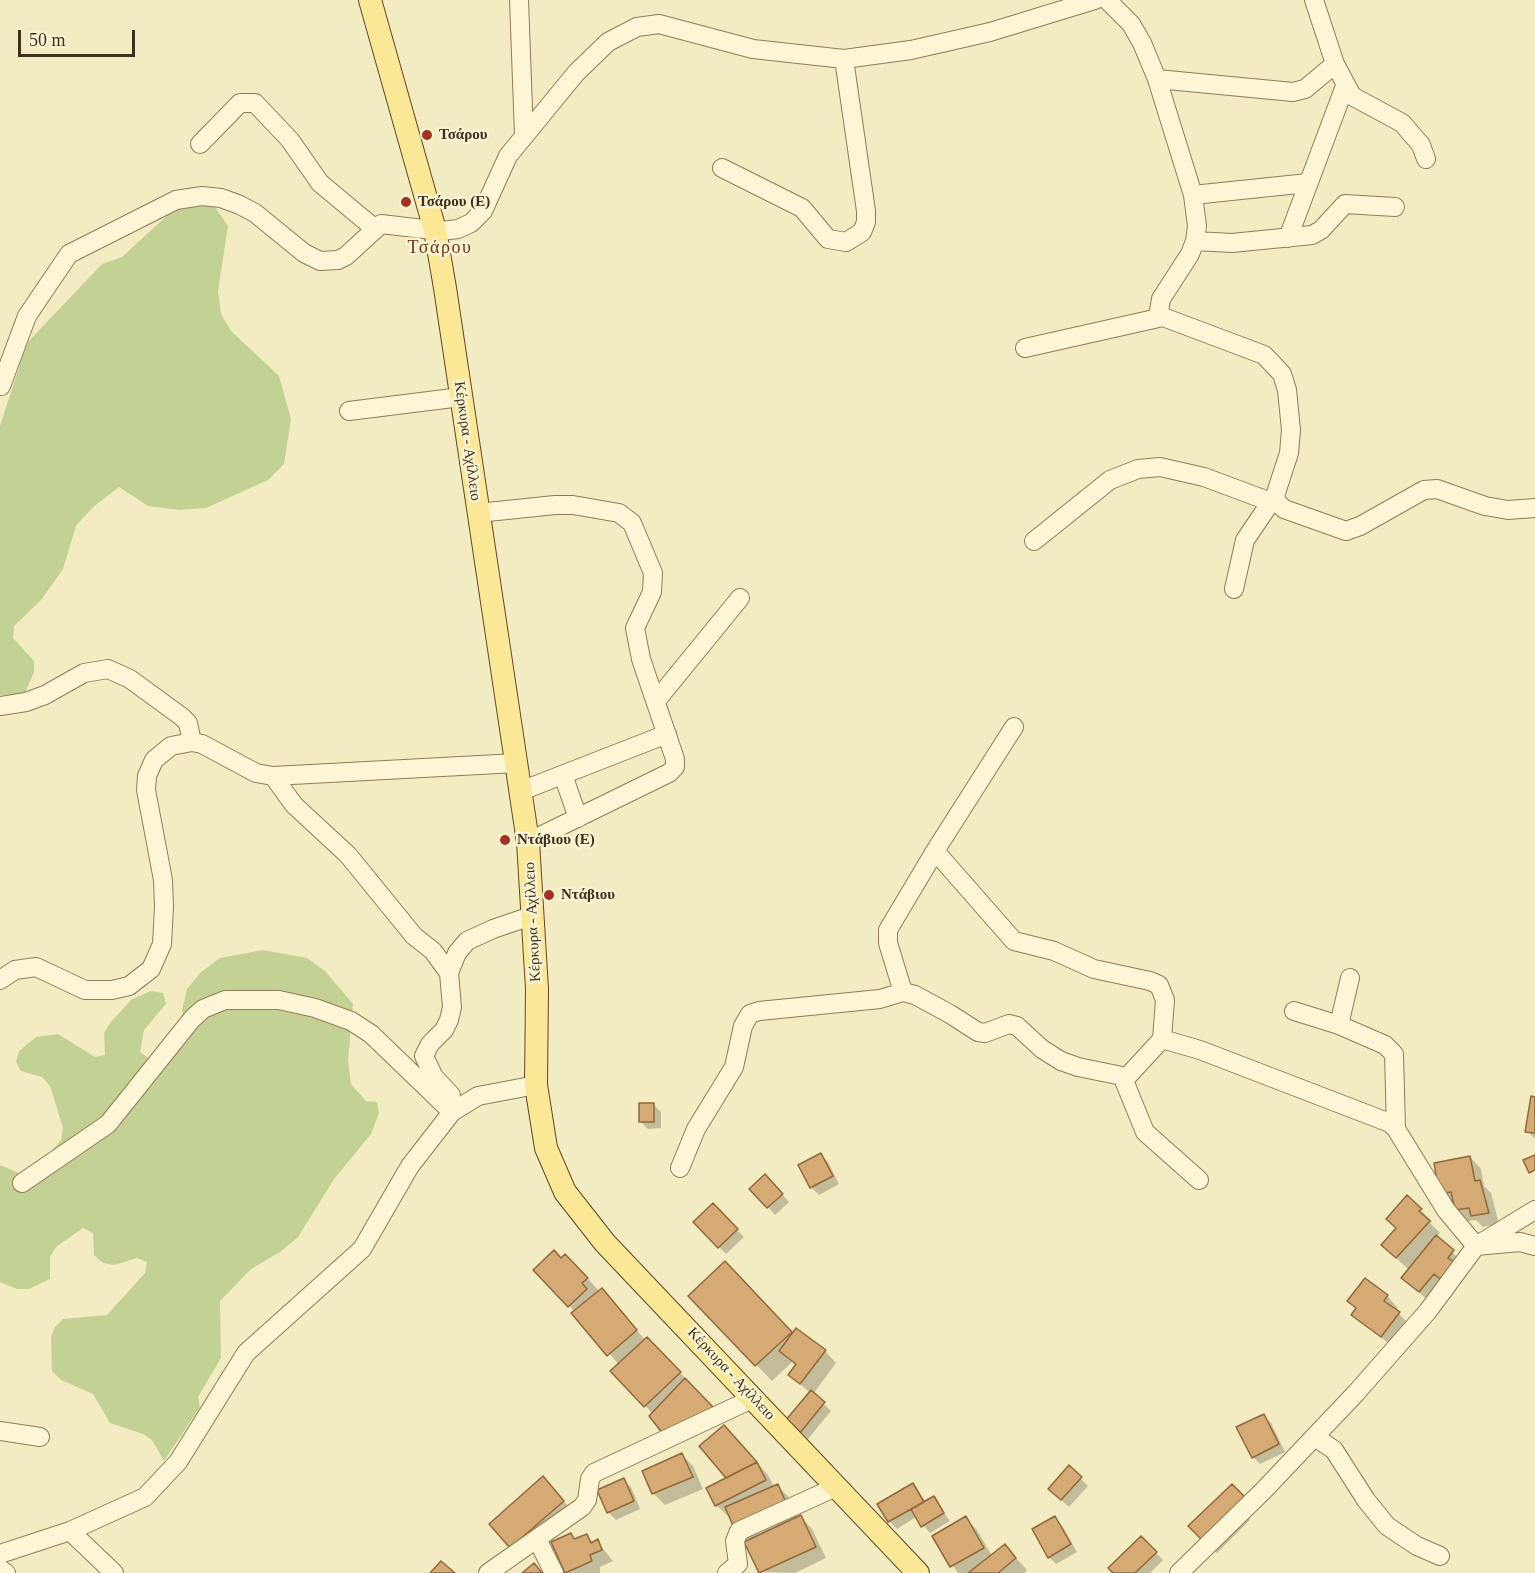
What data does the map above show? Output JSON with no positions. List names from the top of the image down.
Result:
{
  "streets": {
    "main road": ["Κέρκυρα - Αχίλλειο"]
  },
  "districts": ["Τσάρου"],
  "places": [
    "Τσάρου",
    "Τσάρου (E)",
    "Ντάβιου (E)",
    "Ντάβιου"
  ],
  "scale_bar": "50 m"
}
